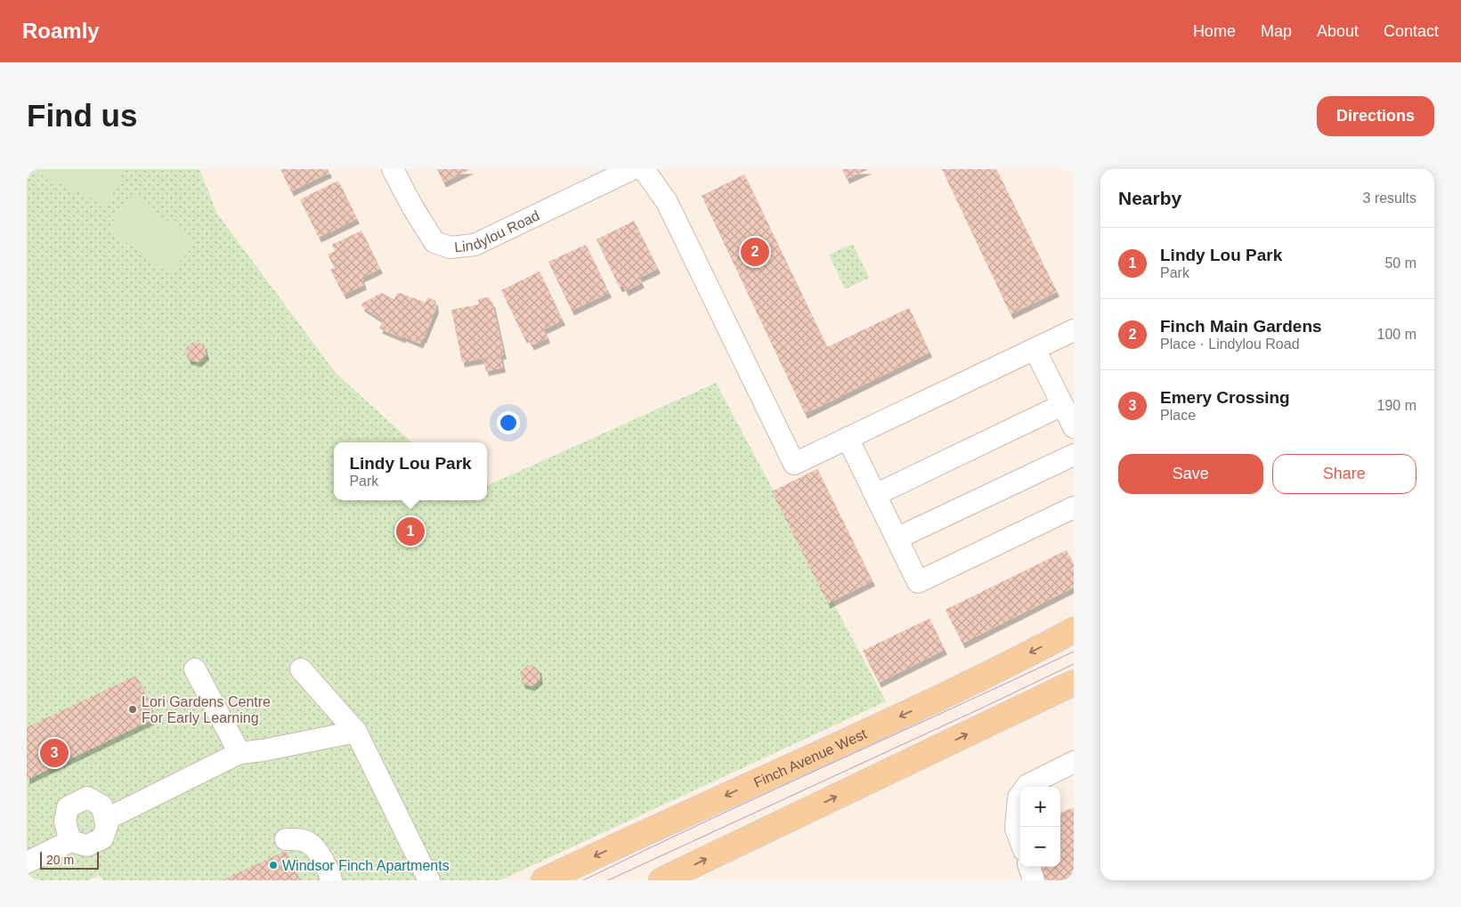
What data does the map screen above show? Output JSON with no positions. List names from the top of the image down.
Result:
{
  "streets": {
    "main road": ["Finch Avenue West"],
    "street": ["Lindylou Road"]
  },
  "places": ["Lori Gardens Centre For Early Learning", "Windsor Finch Apartments"],
  "scale_bar": "20 m",
  "page": {
    "header": "Roamly",
    "nav": [
      "Home",
      "Map",
      "About",
      "Contact"
    ],
    "buttons": [
      "Directions",
      ["Save", "Share"]
    ],
    "title": "Find us",
    "heading": ["Nearby", "3 results"],
    "list": [
      {
        "mark": "1",
        "name": "Lindy Lou Park",
        "note": "Park",
        "value": "50 m"
      },
      {
        "mark": "2",
        "name": "Finch Main Gardens",
        "note": "Place · Lindylou Road",
        "value": "100 m"
      },
      {
        "mark": "3",
        "name": "Emery Crossing",
        "note": "Place",
        "value": "190 m"
      }
    ],
    "pins": ["2", "1", "3"],
    "popup": ["Lindy Lou Park", "Park"],
    "map_buttons": ["+", "−"],
    "scale": "20 m"
  }
}
